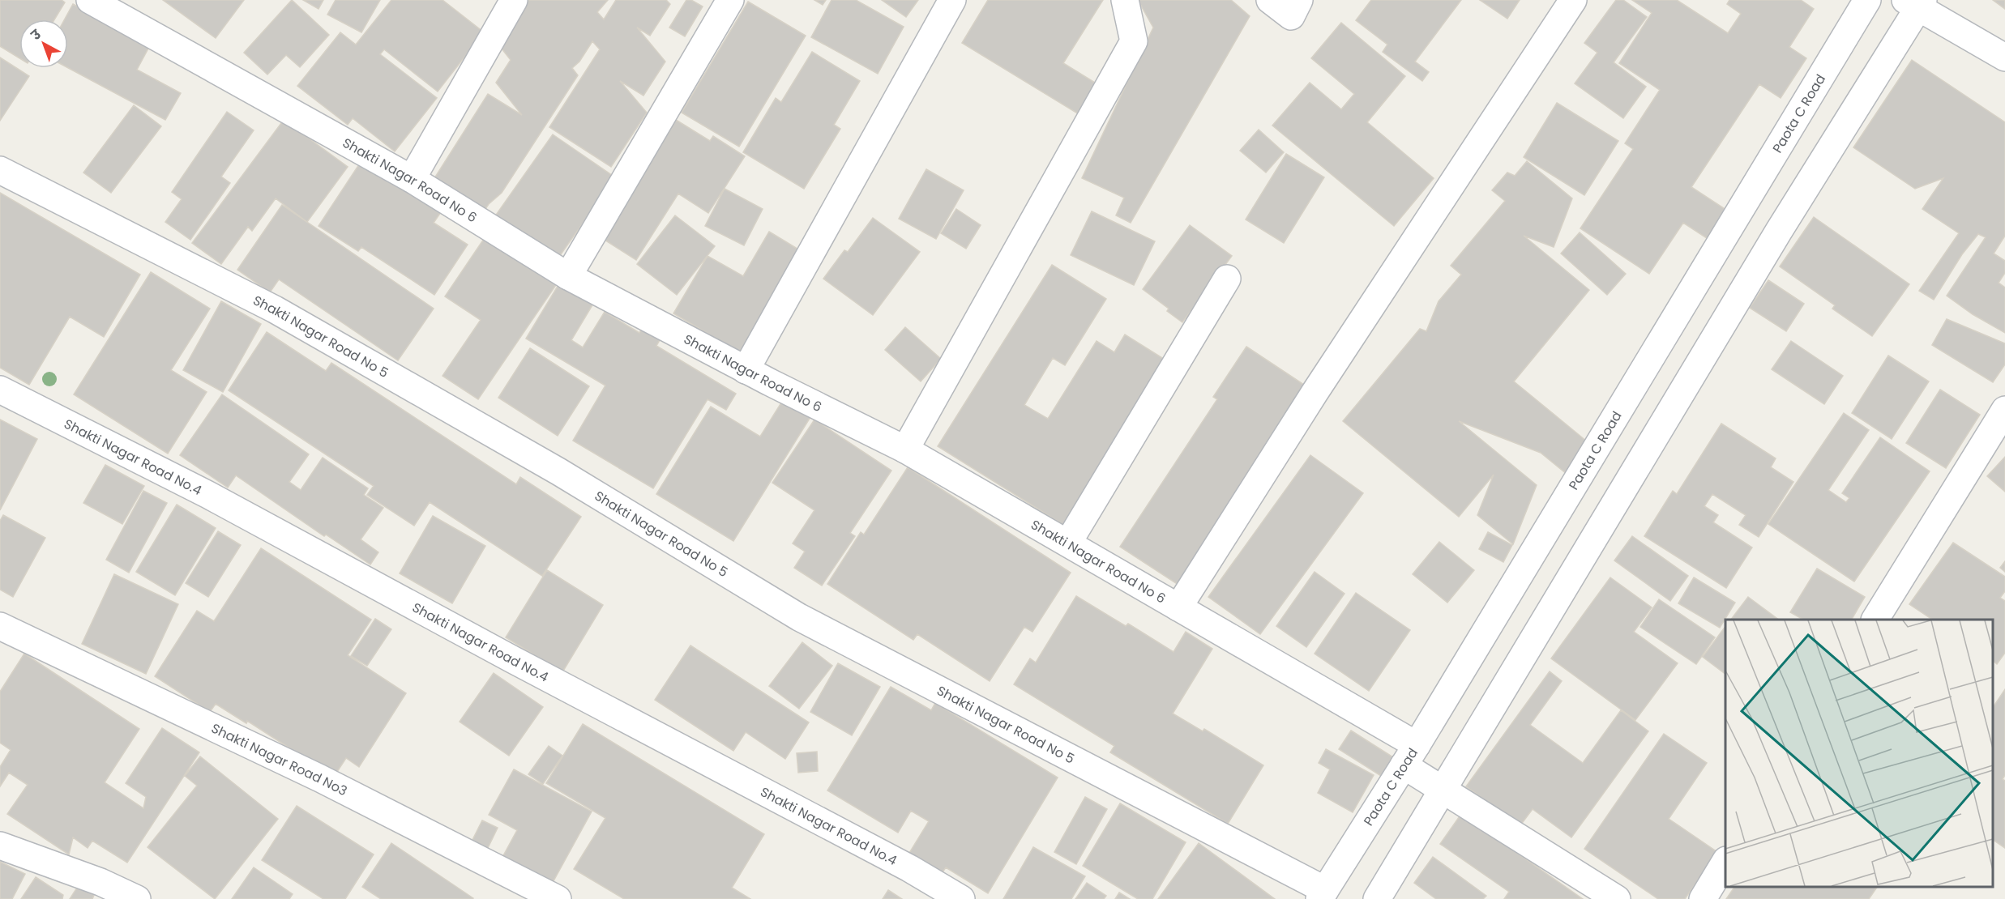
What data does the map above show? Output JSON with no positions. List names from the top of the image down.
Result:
{
  "streets": {
    "street": [
      "Paota C Road",
      "Shakti Nagar Road No 6",
      "Shakti Nagar Road No 5",
      "Shakti Nagar Road No.4",
      "Shakti Nagar Road No3"
    ]
  },
  "crossings": [
    ["Paota C Road", "Shakti Nagar Road No 6"],
    ["Paota C Road", "Shakti Nagar Road No 5"]
  ],
  "north": "top left"
}
